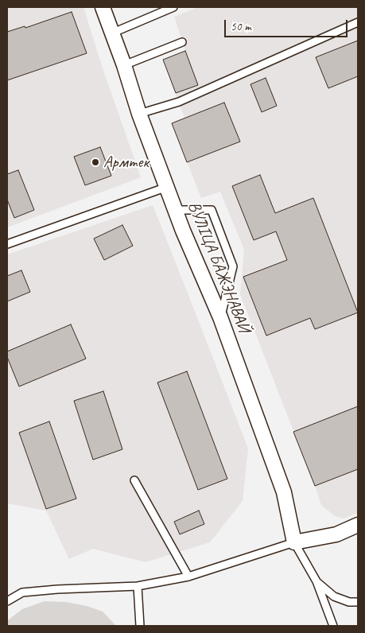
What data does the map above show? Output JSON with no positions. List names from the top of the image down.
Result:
{
  "streets": {
    "street": ["ВУЛІЦА БАЖЭНАВАЙ"]
  },
  "places": ["Армтек"],
  "scale_bar": "50 m"
}
